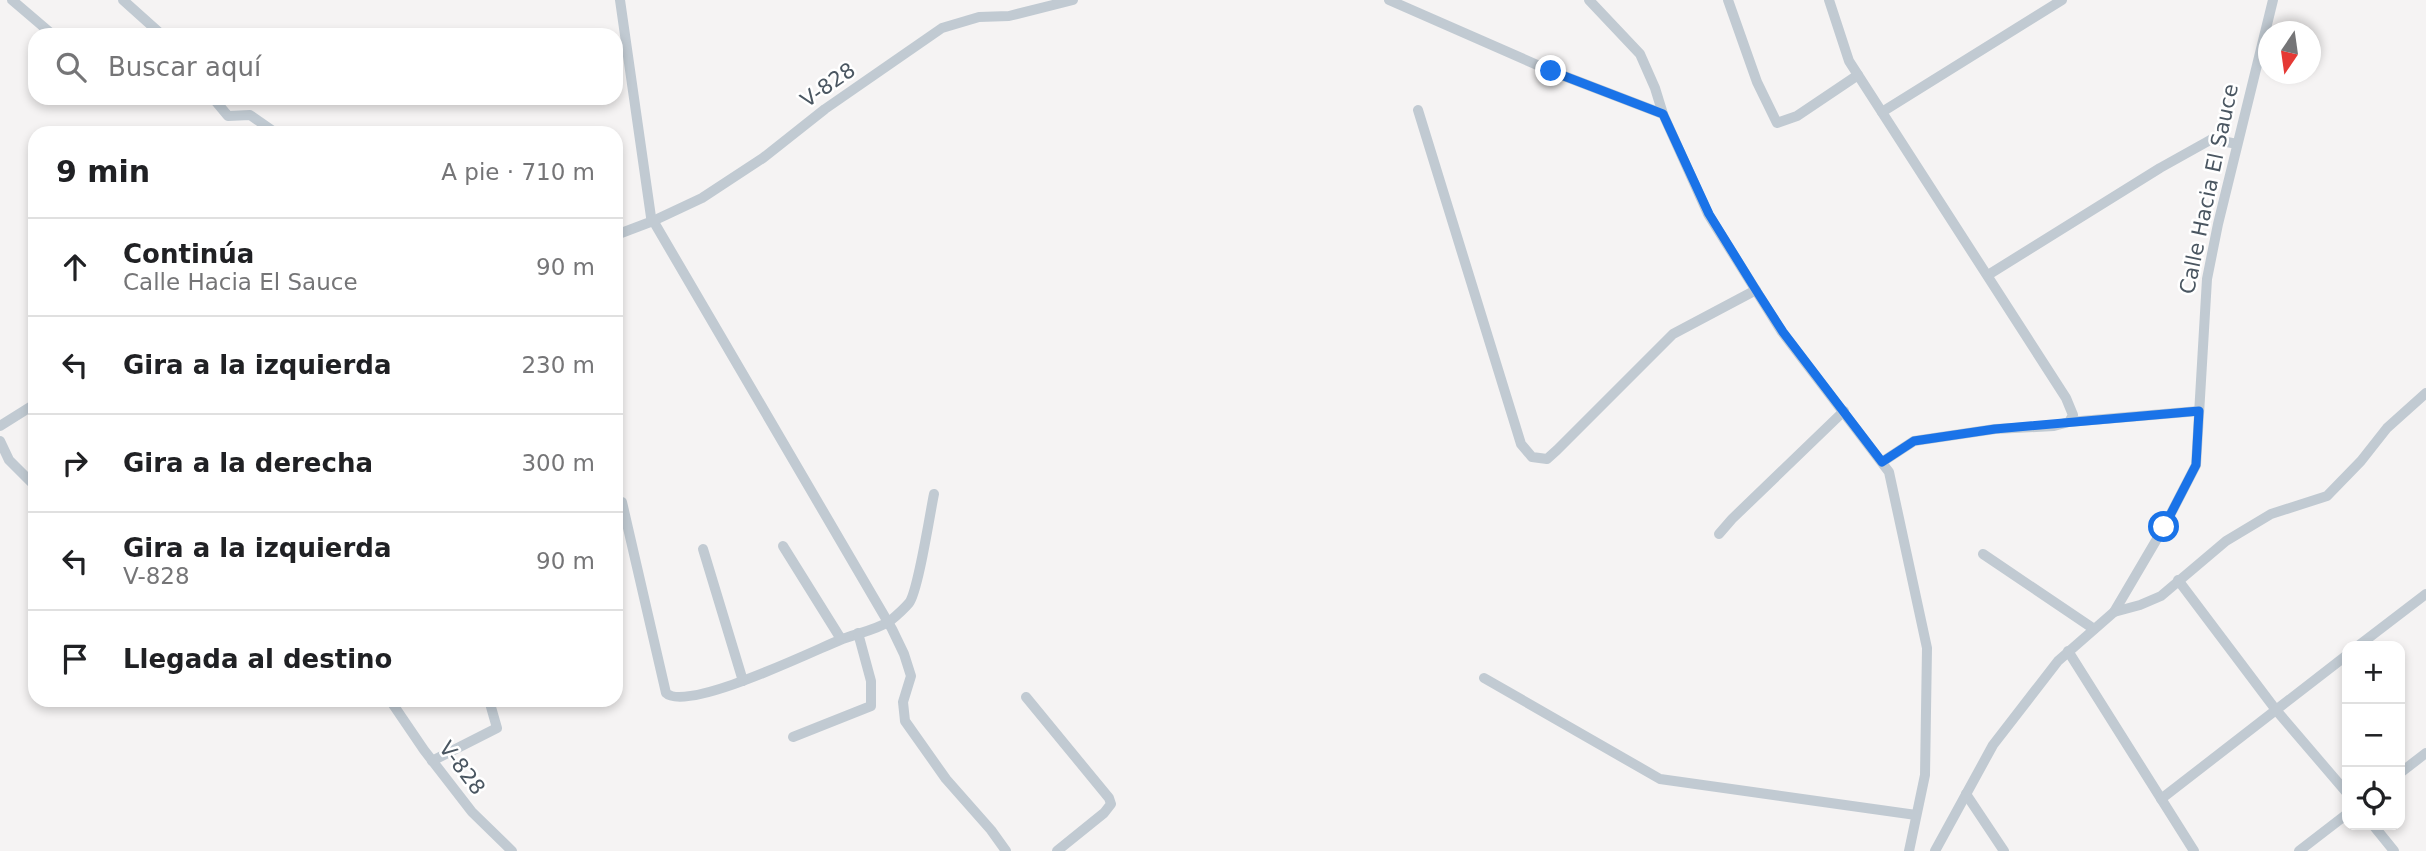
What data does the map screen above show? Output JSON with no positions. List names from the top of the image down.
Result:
{
  "streets": {
    "street": ["V-828", "Calle Hacia El Sauce"]
  },
  "north": "bottom",
  "page": {
    "search": "Buscar aquí",
    "heading": ["9 min", "A pie · 710 m"],
    "list": [
      ["Continúa", "Calle Hacia El Sauce", "90 m"],
      ["Gira a la izquierda", "230 m"],
      ["Gira a la derecha", "300 m"],
      ["Gira a la izquierda", "V-828", "90 m"],
      "Llegada al destino"
    ],
    "map_buttons": ["+", "−"]
  }
}
